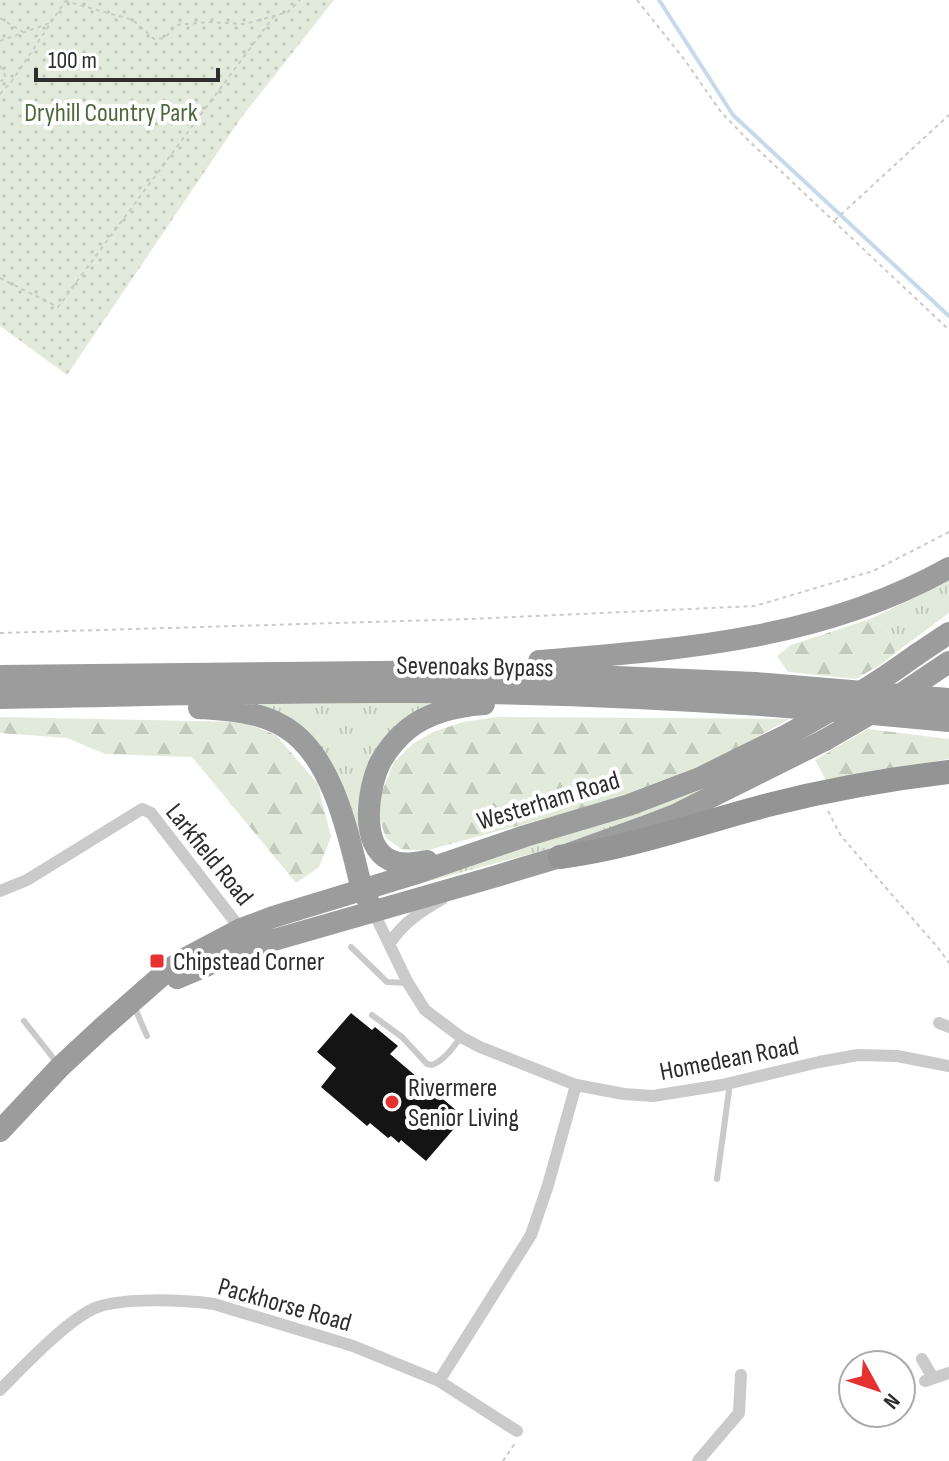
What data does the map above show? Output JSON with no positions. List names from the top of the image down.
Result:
{
  "streets": {
    "highway": ["Sevenoaks Bypass", "Westerham Road"],
    "street": ["Larkfield Road", "Homedean Road", "Packhorse Road"]
  },
  "crossings": [
    ["Westerham Road", "Larkfield Road"]
  ],
  "parks": ["Dryhill Country Park"],
  "places": {
    "transit": ["Chipstead Corner"],
    "other": ["Rivermere Senior Living"]
  },
  "scale_bar": "100 m",
  "north": "bottom right"
}
